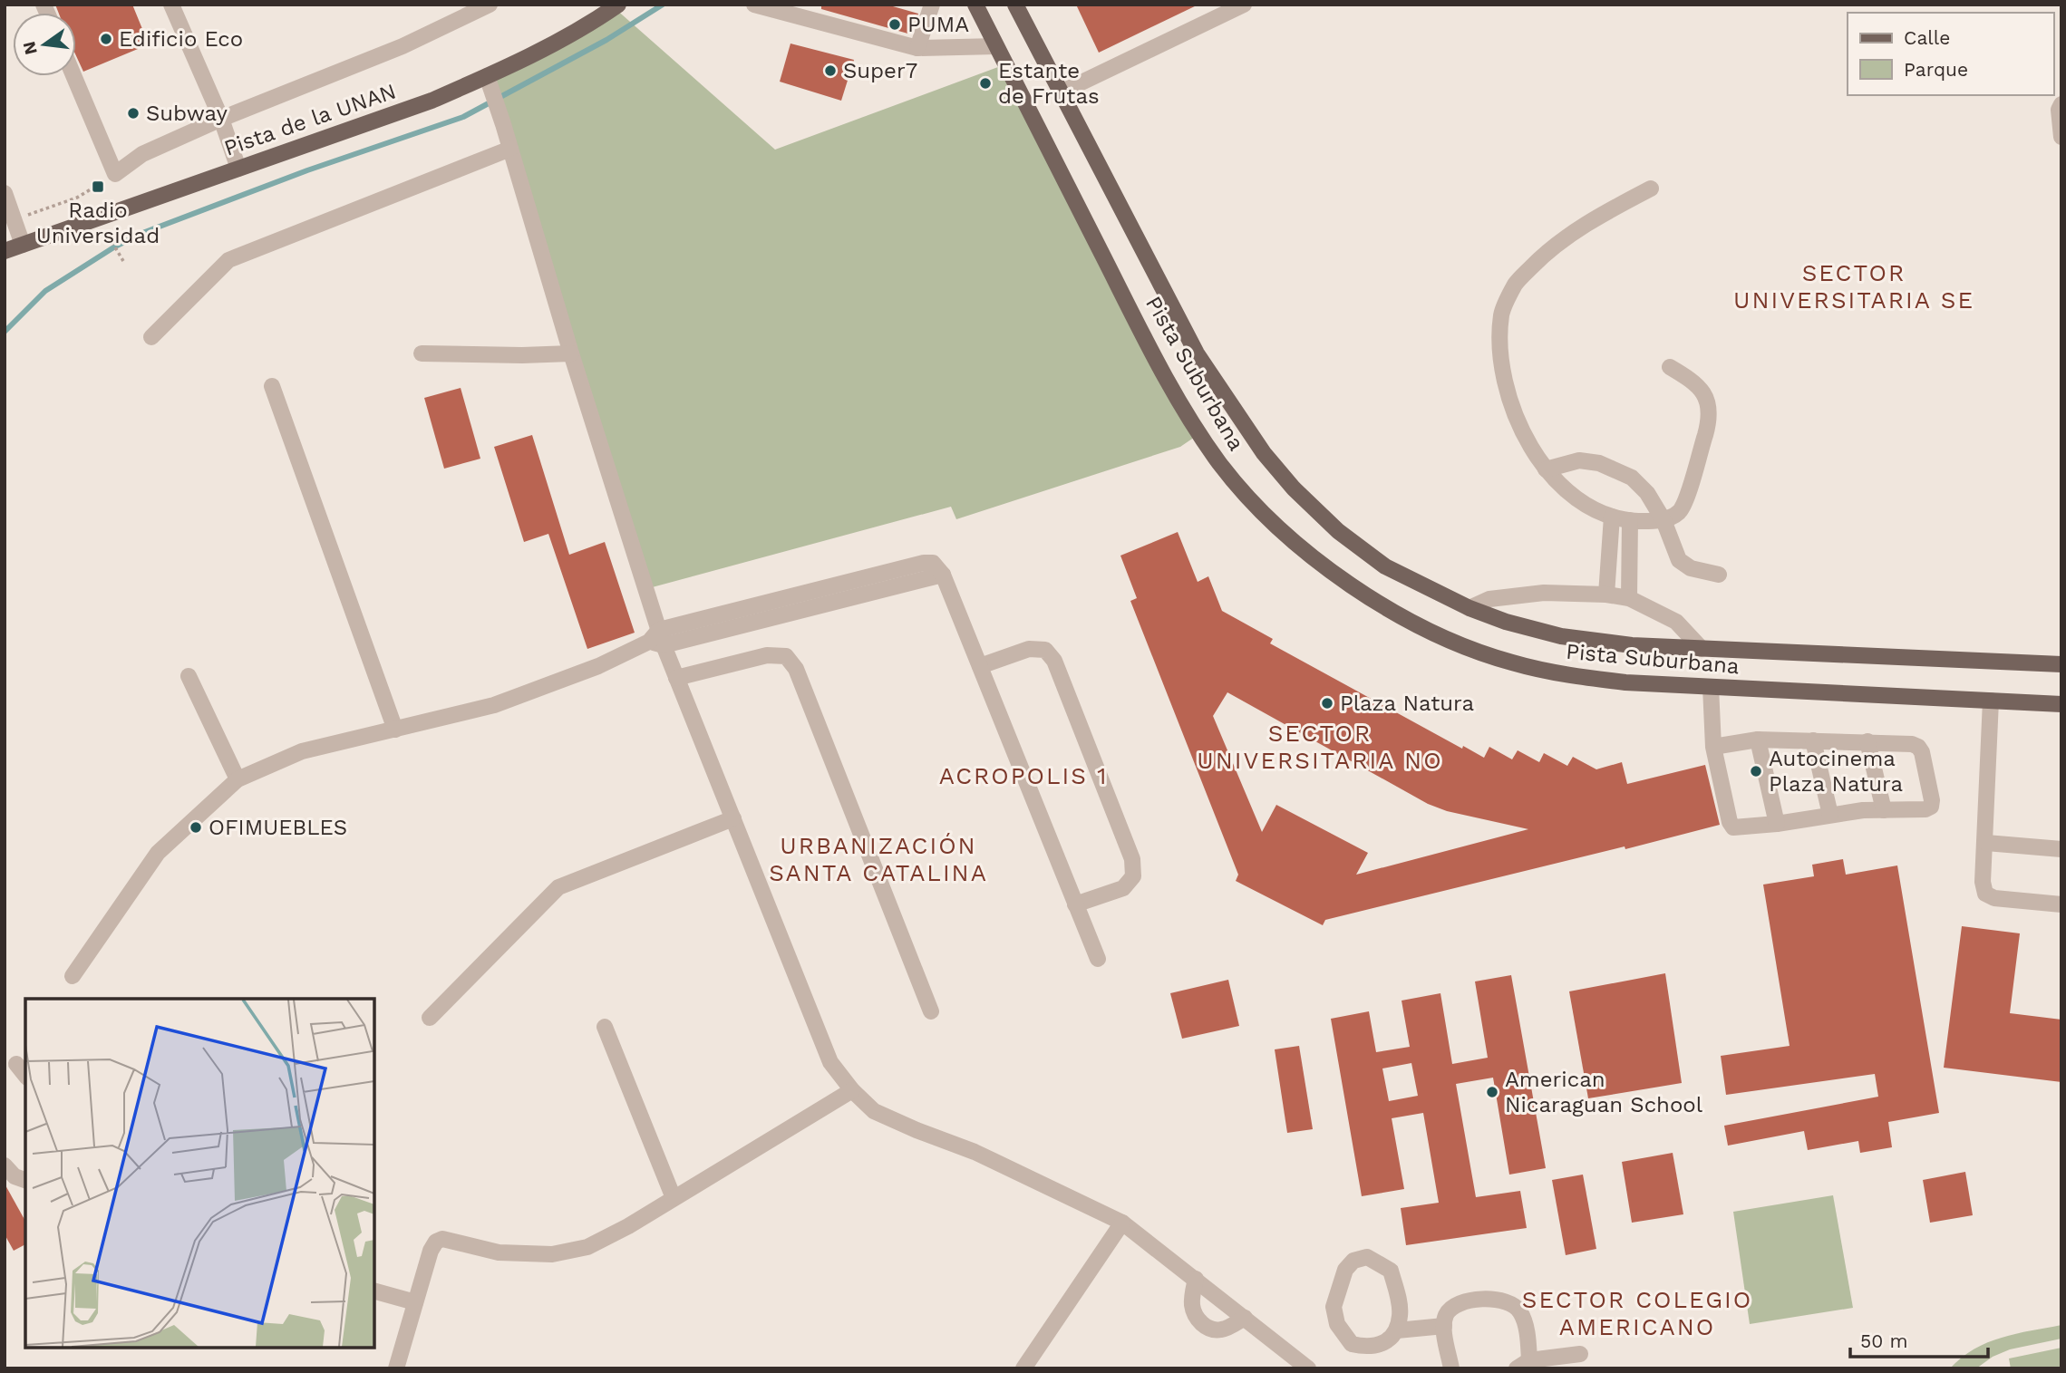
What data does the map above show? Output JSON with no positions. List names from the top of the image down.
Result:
{
  "streets": {
    "main road": ["Pista de la UNAN", "Pista Suburbana"]
  },
  "districts": [
    "SECTOR UNIVERSITARIA SE",
    "SECTOR UNIVERSITARIA NO",
    "ACROPOLIS 1",
    "URBANIZACIÓN SANTA CATALINA",
    "SECTOR COLEGIO AMERICANO"
  ],
  "places": {
    "other": [
      "PUMA",
      "Edificio Eco",
      "Super7",
      "Estante de Frutas",
      "Subway",
      "Plaza Natura",
      "Autocinema Plaza Natura",
      "OFIMUEBLES",
      "American Nicaraguan School"
    ],
    "transit": ["Radio Universidad"]
  },
  "legend": ["Calle", "Parque"],
  "scale_bar": "50 m",
  "north": "left"
}
